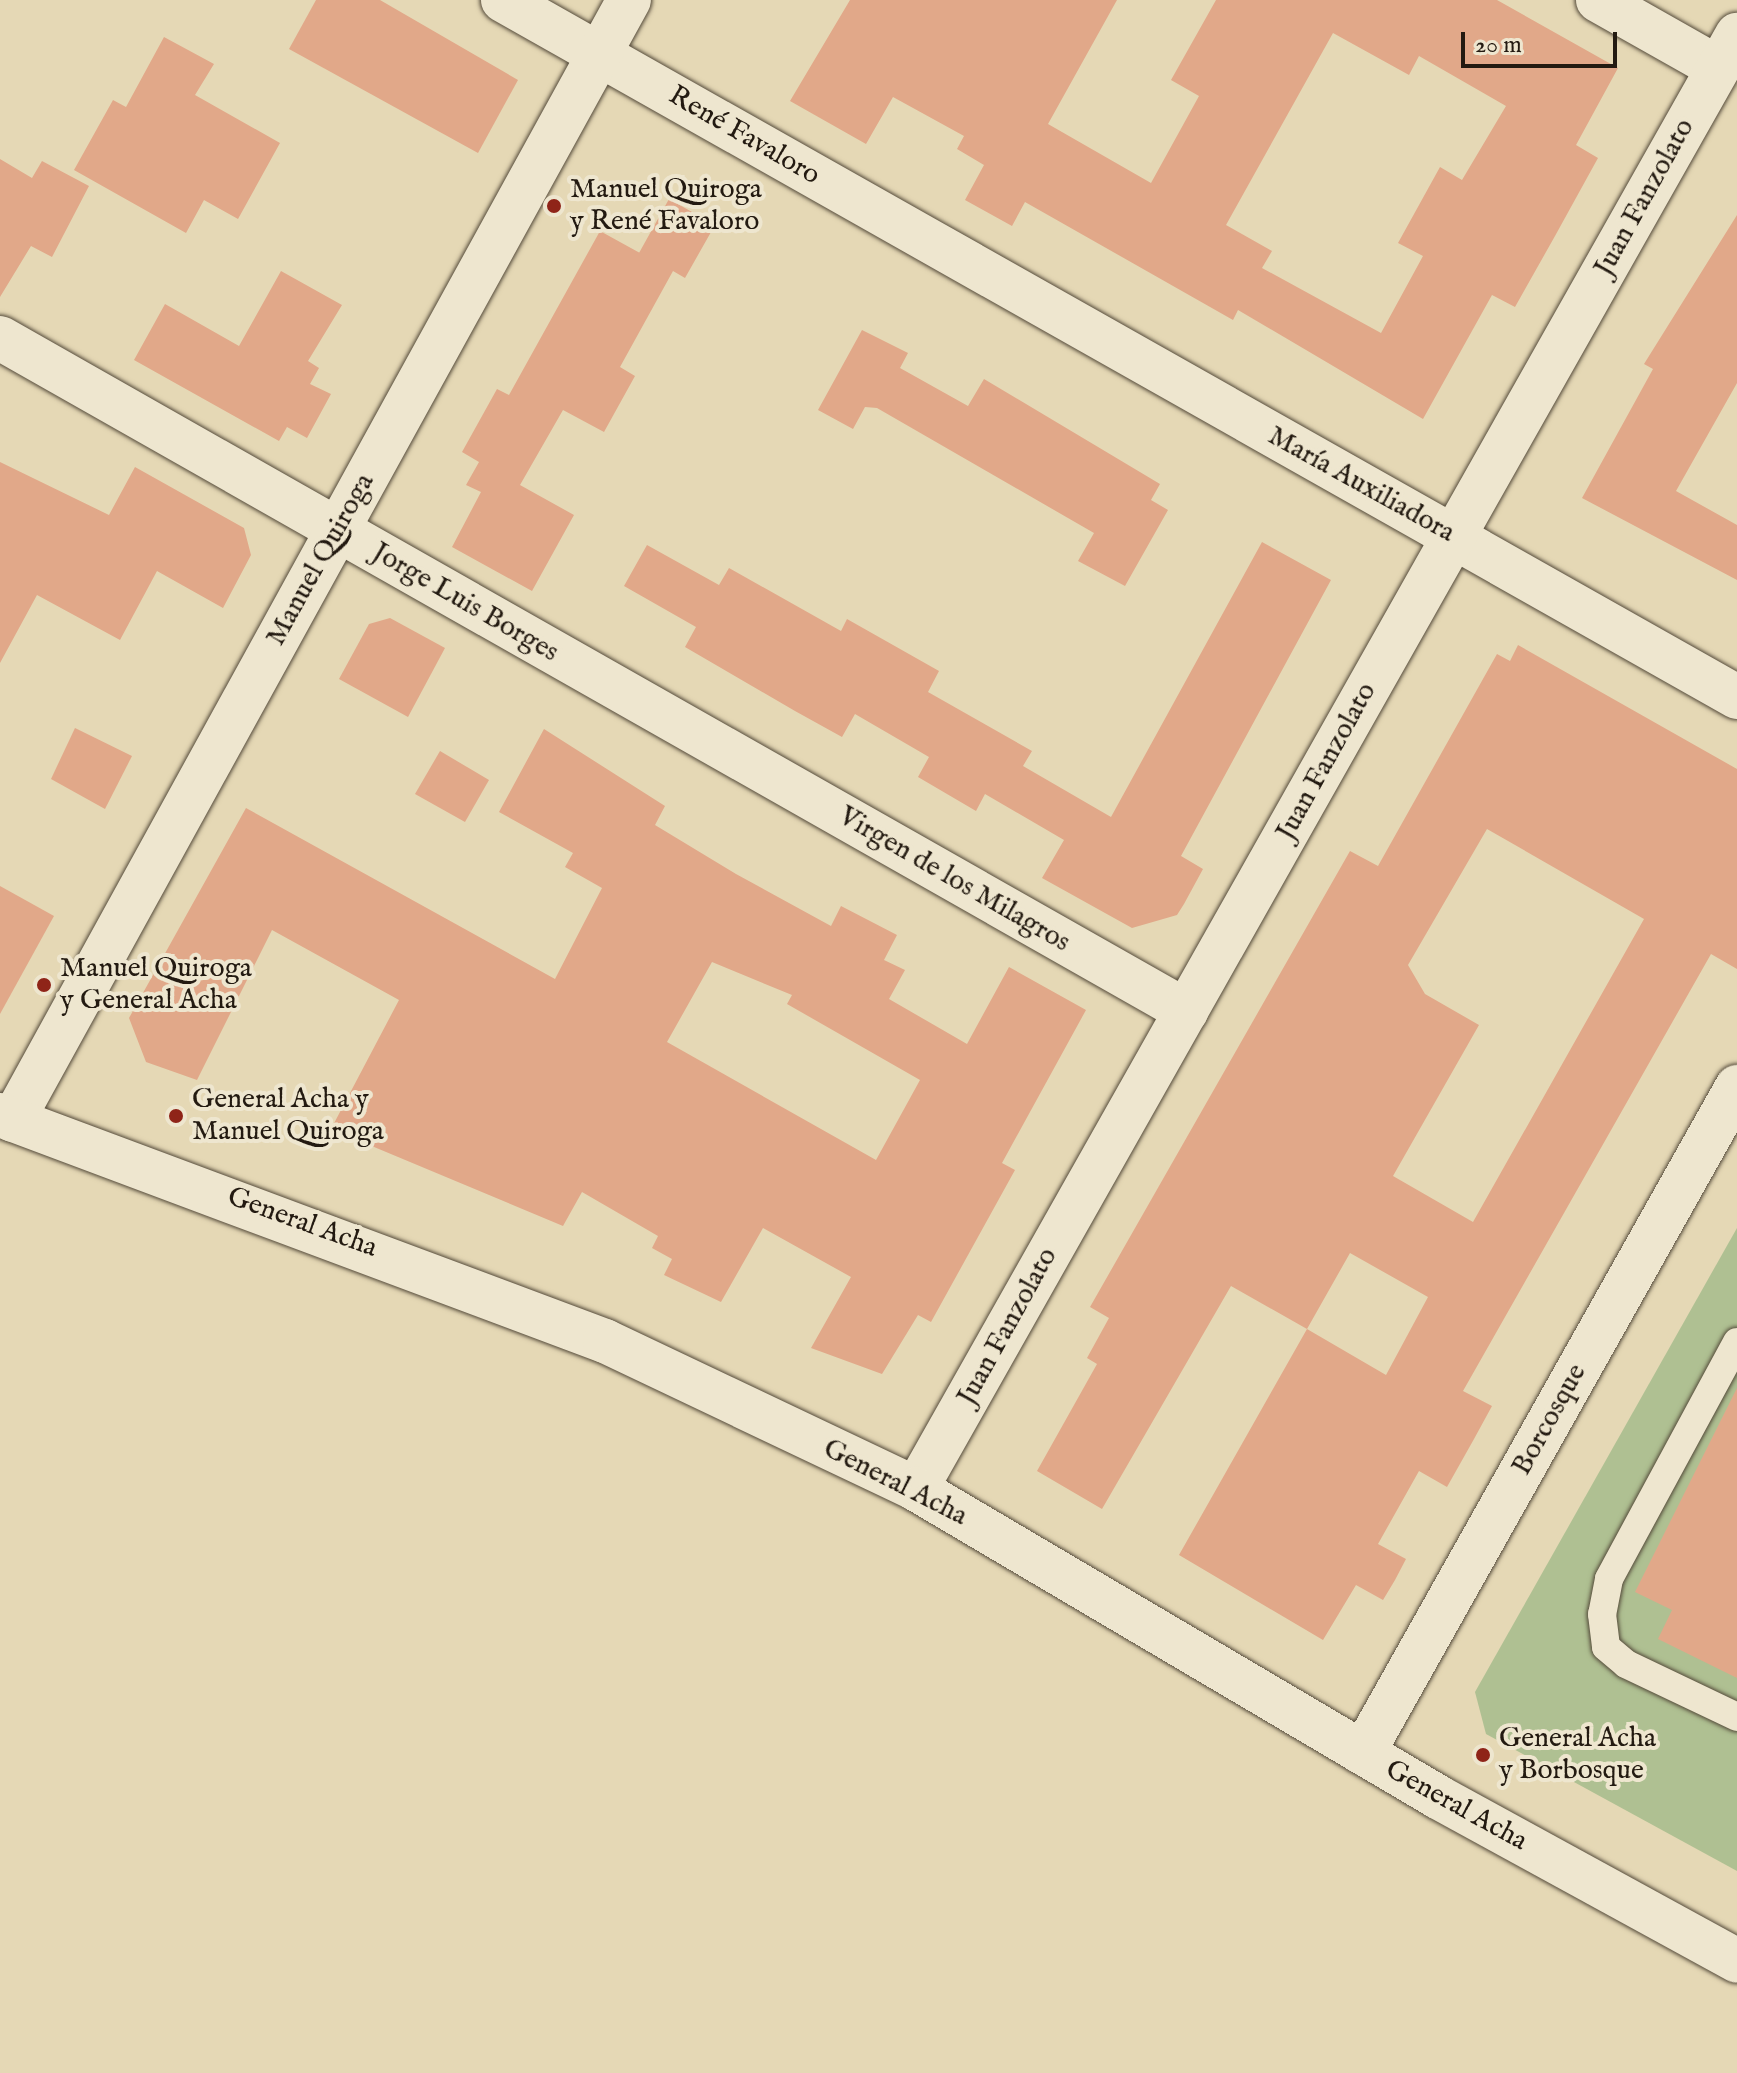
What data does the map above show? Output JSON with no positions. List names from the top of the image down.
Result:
{
  "streets": {
    "street": [
      "René Favaloro",
      "Juan Fanzolato",
      "María Auxiliadora",
      "Manuel Quiroga",
      "Jorge Luis Borges",
      "Virgen de los Milagros",
      "General Acha",
      "Borcosque"
    ]
  },
  "crossings": [
    ["René Favaloro", "María Auxiliadora"],
    ["René Favaloro", "Manuel Quiroga"],
    ["Juan Fanzolato", "María Auxiliadora"],
    ["Juan Fanzolato", "Virgen de los Milagros"],
    ["Juan Fanzolato", "General Acha"],
    ["Manuel Quiroga", "Jorge Luis Borges"],
    ["Manuel Quiroga", "General Acha"],
    ["Jorge Luis Borges", "Virgen de los Milagros"],
    ["General Acha", "Borcosque"]
  ],
  "places": [
    "Manuel Quiroga y René Favaloro",
    "Manuel Quiroga y General Acha",
    "General Acha y Manuel Quiroga",
    "General Acha y Borbosque"
  ],
  "scale_bar": "20 m"
}
